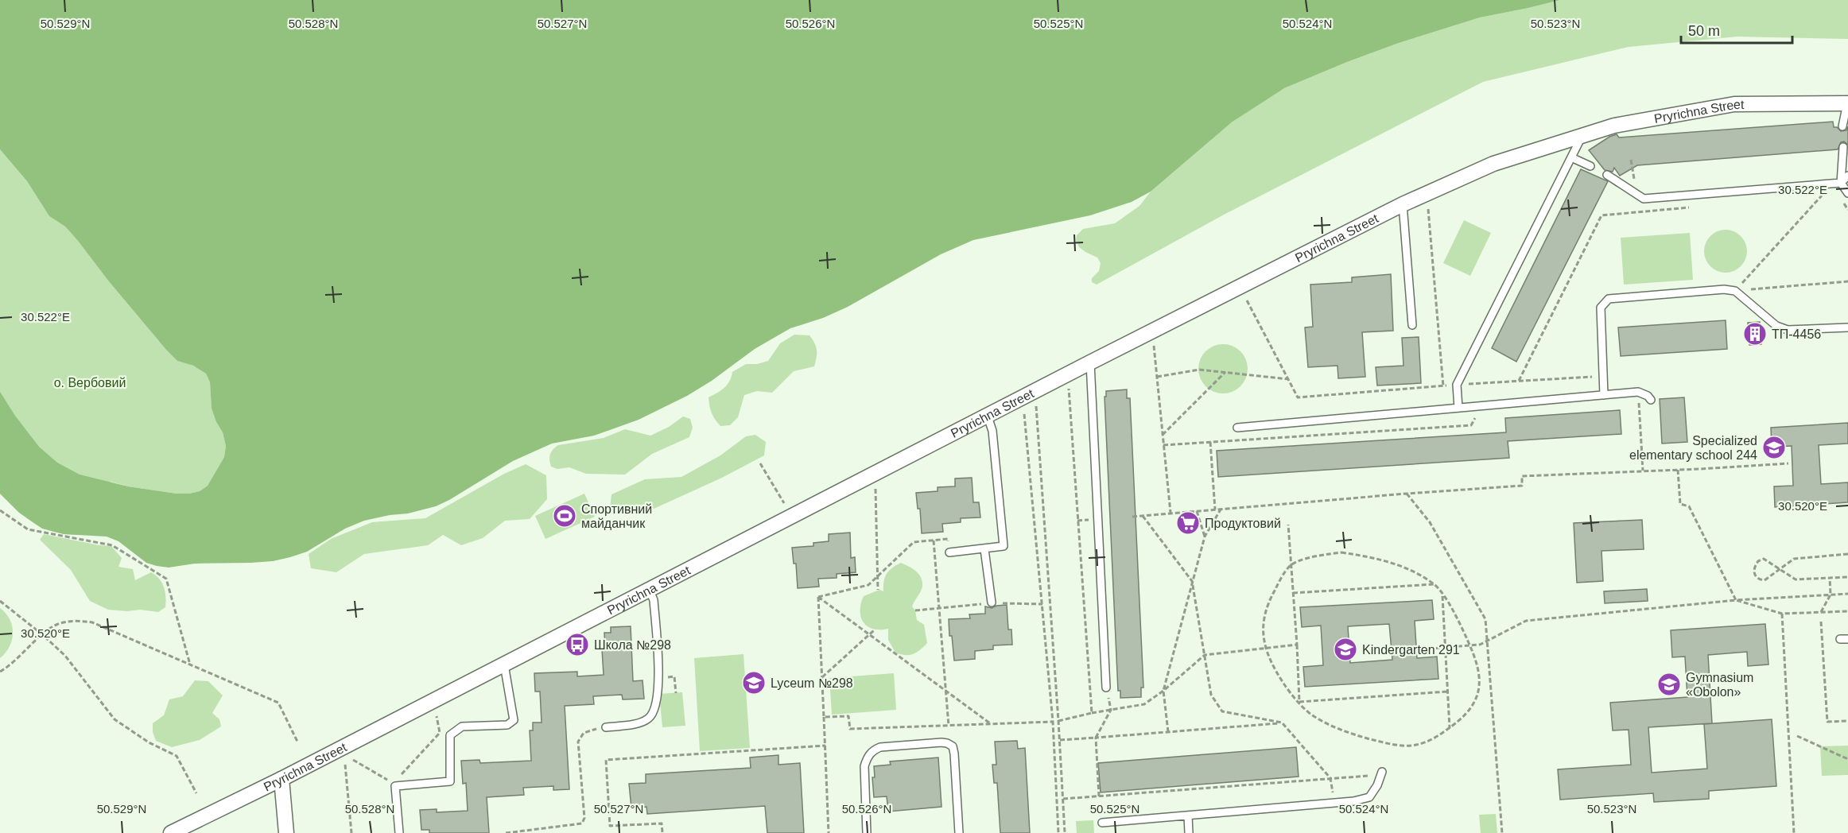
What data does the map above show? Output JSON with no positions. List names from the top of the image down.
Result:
{
  "streets": {
    "street": ["Pryrichna Street"]
  },
  "parks": ["о. Вербовий"],
  "places": {
    "building": ["ТП-4456"],
    "school or university": [
      "Specialized elementary school 244",
      "Kindergarten 291",
      "Lyceum №298",
      "Gymnasium «Obolon»"
    ],
    "sports": ["Спортивний майданчик"],
    "supermarket": ["Продуктовий"],
    "bus stop": ["Школа №298"]
  },
  "scale_bar": "50 m",
  "coordinates": [
    "50.529°N",
    "50.528°N",
    "50.527°N",
    "50.526°N",
    "50.525°N",
    "50.524°N",
    "50.523°N",
    "30.522°E",
    "30.520°E"
  ]
}
